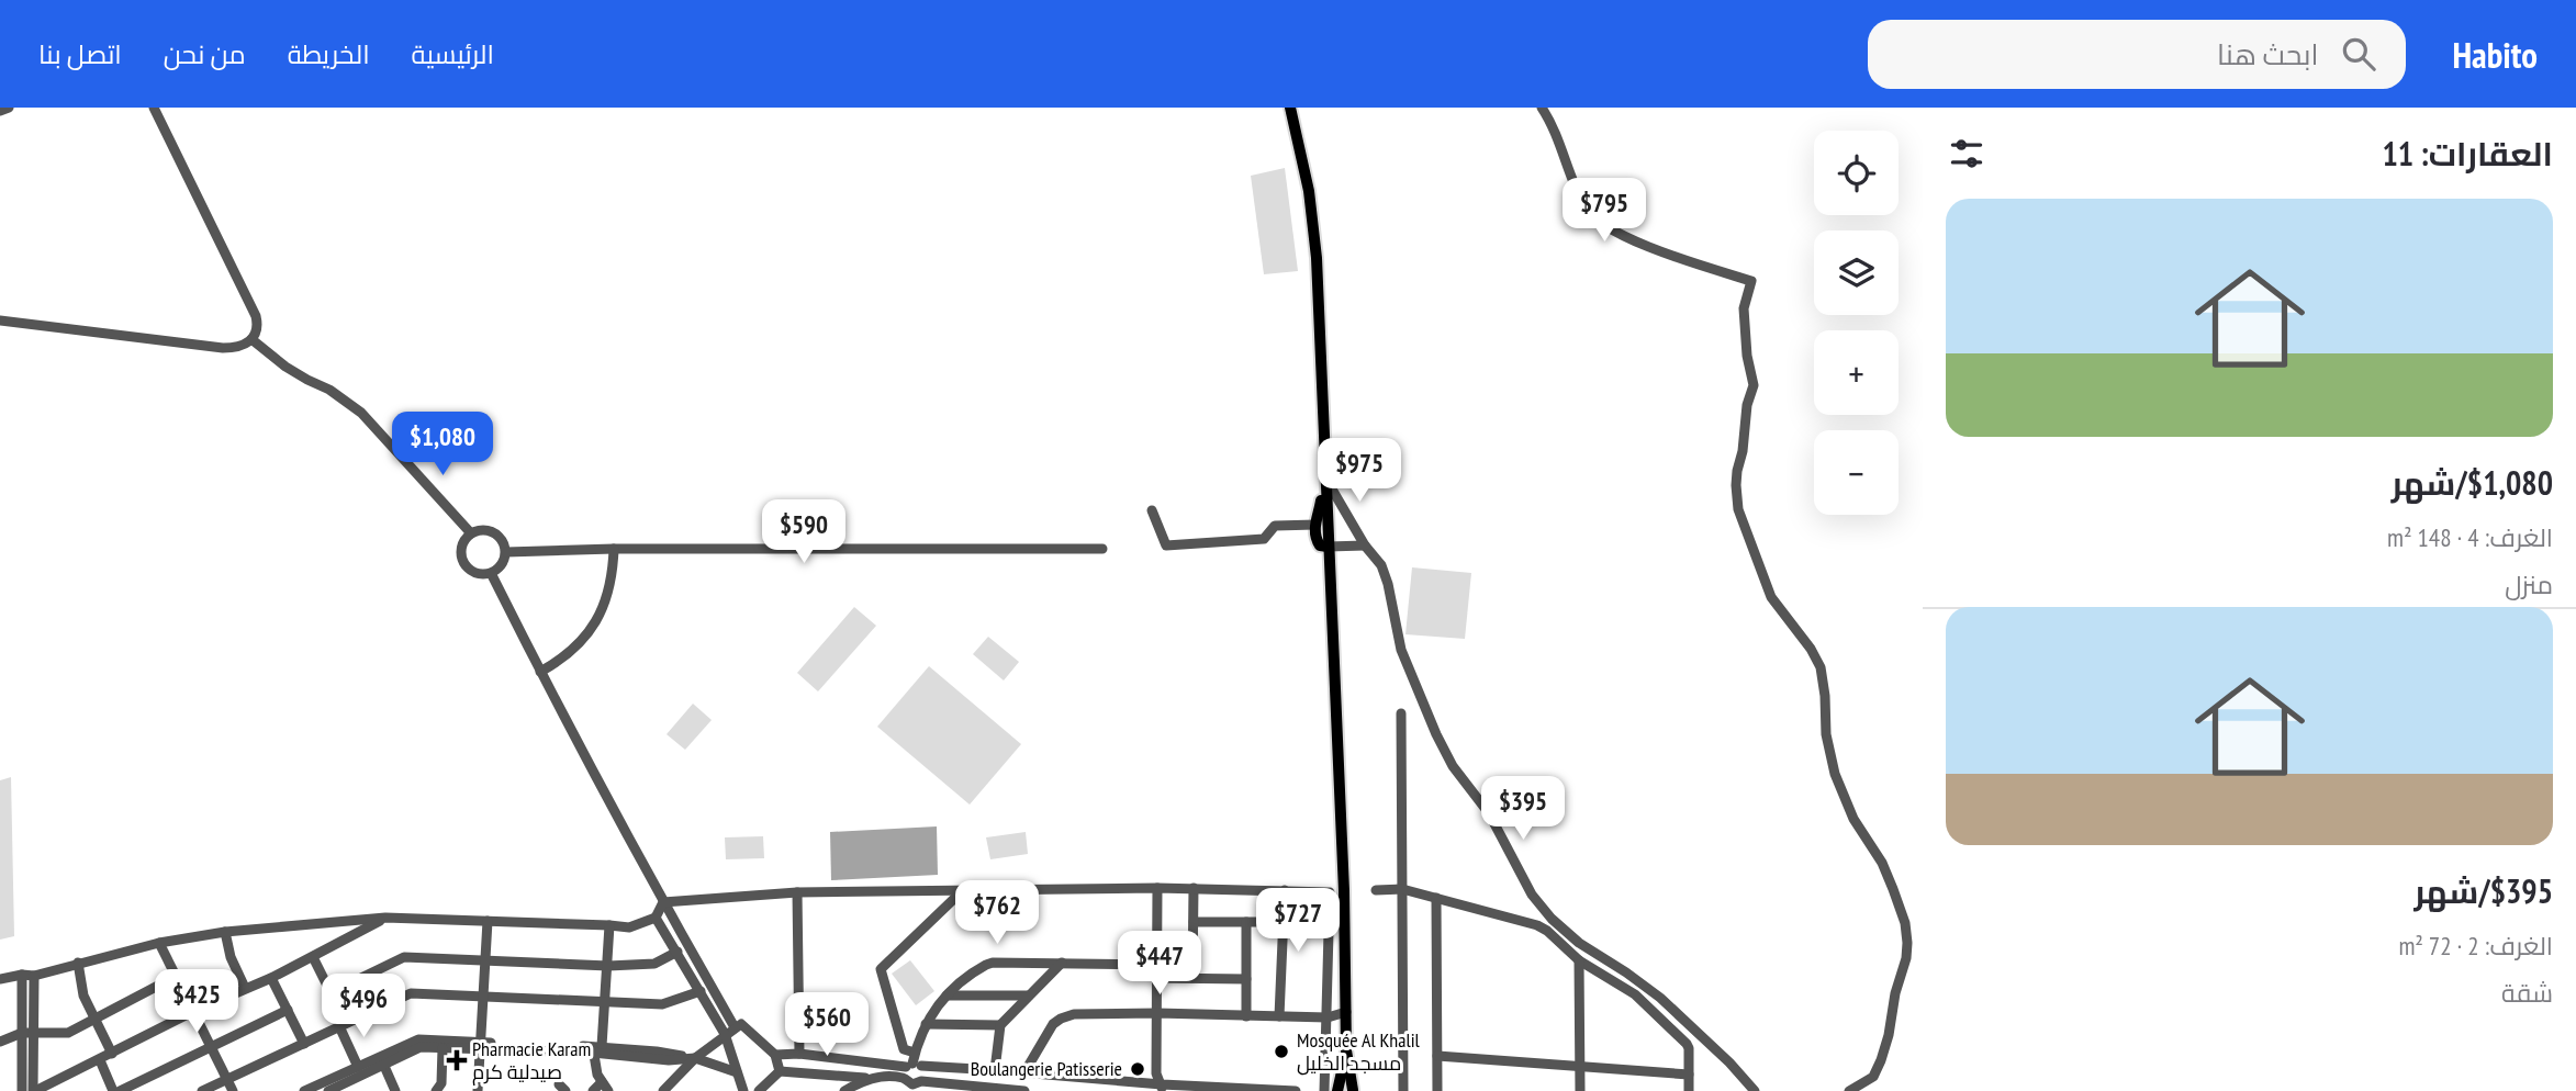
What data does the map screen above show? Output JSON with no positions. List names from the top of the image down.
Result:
{
  "places": {
    "other": ["Mosquée Al Khalil مسجد الخليل", "Boulangerie Patisserie"],
    "health": ["Pharmacie Karam صيدلية كرم"]
  },
  "page": {
    "header": "Habito",
    "search": "ابحث هنا",
    "nav": [
      "الرئيسية",
      "الخريطة",
      "من نحن",
      "اتصل بنا"
    ],
    "heading": "العقارات: 11",
    "map_buttons": ["+", "−"],
    "price": [
      "$795",
      "$1,080",
      "$975",
      "$590",
      "$395",
      "$762",
      "$727",
      "$447",
      "$425",
      "$496",
      "$560"
    ],
    "list": [
      {
        "name": "$1,080/شهر",
        "note": "الغرف: 4 · 148 m² · منزل"
      },
      {
        "name": "$395/شهر",
        "note": "الغرف: 2 · 72 m² · شقة"
      }
    ]
  }
}
